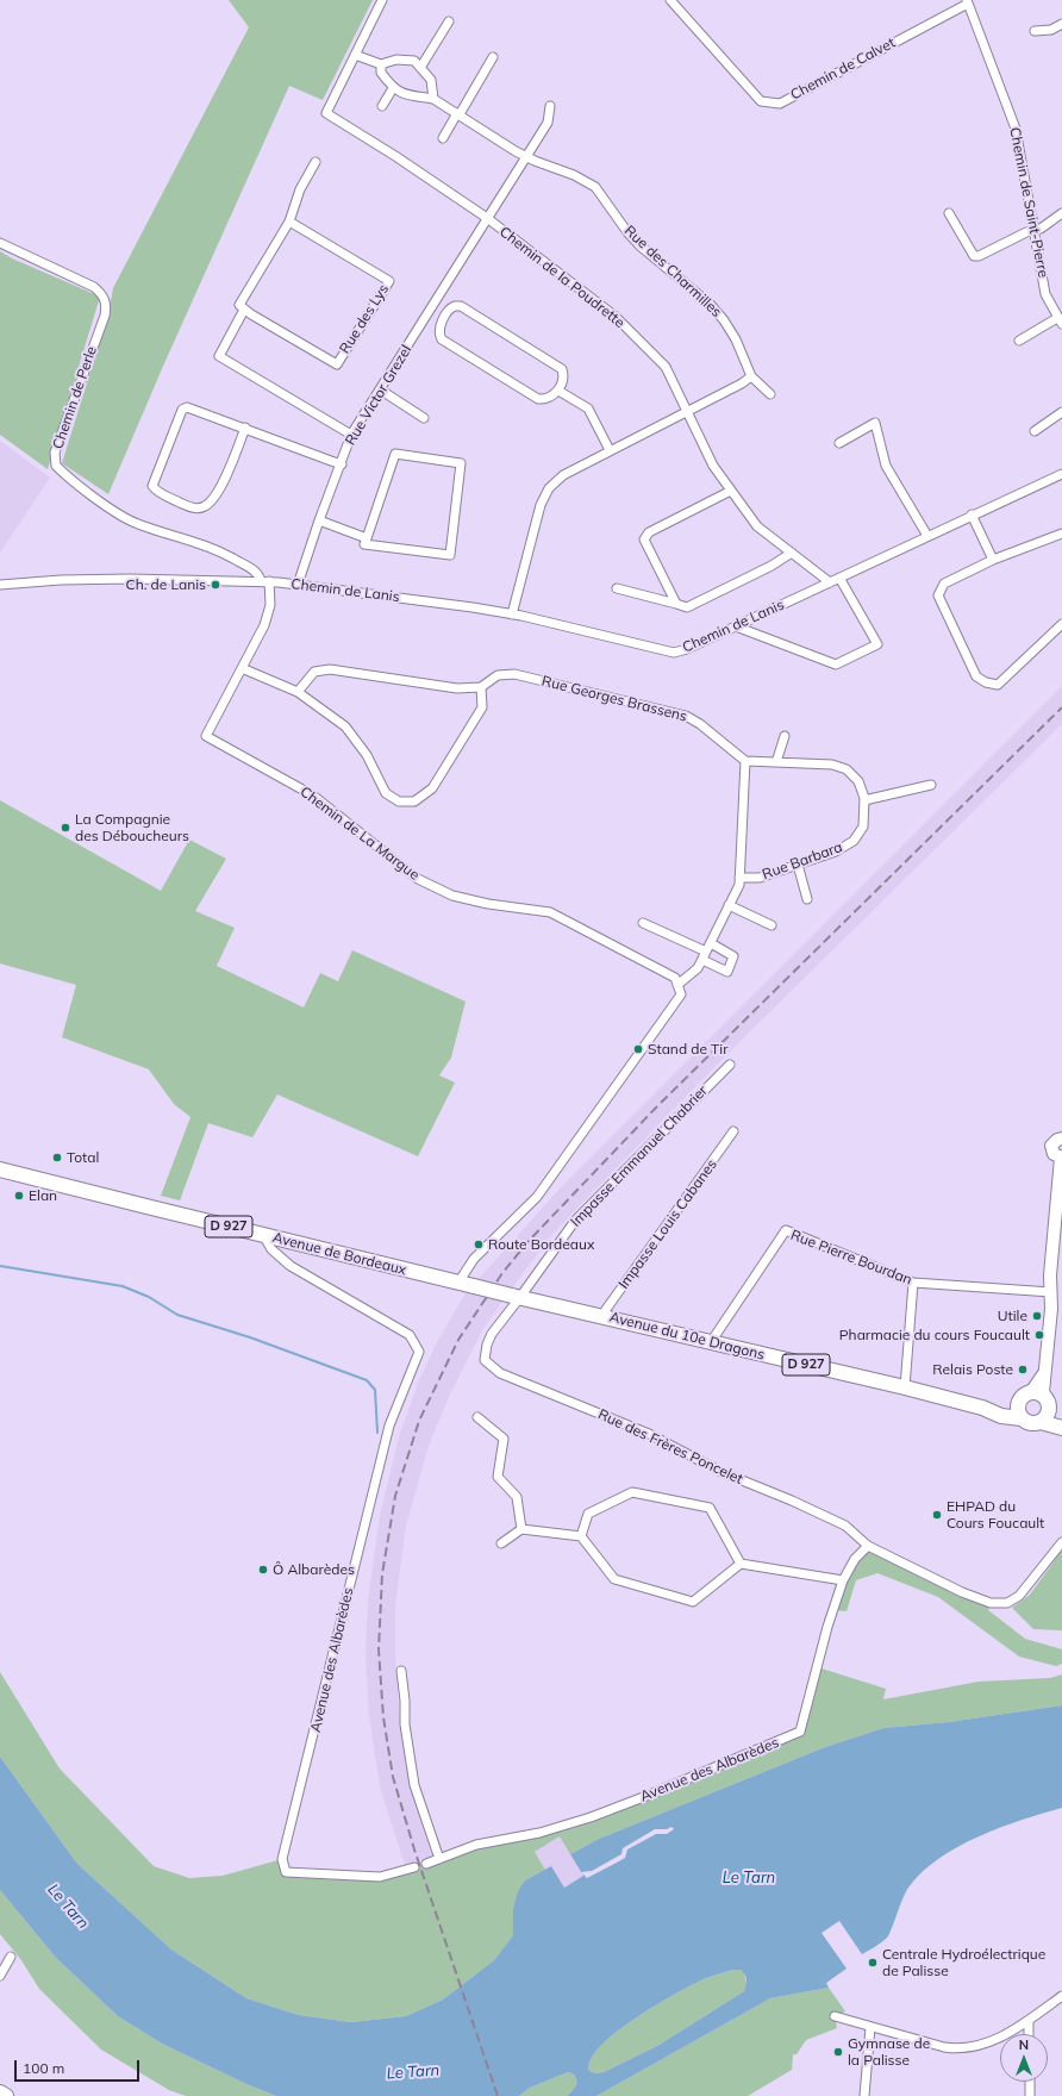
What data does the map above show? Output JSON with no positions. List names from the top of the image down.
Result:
{
  "streets": {
    "main road": ["D 927", "Avenue de Bordeaux", "Avenue du 10e Dragons"],
    "street": [
      "Chemin de Calvet",
      "Chemin de Saint-Pierre",
      "Rue des Charmilles",
      "Chemin de la Poudrette",
      "Rue des Lys",
      "Rue Victor Grezel",
      "Chemin de Perle",
      "Chemin de Lanis",
      "Rue Georges Brassens",
      "Chemin de La Margue",
      "Rue Barbara",
      "Impasse Emmanuel Chabrier",
      "Impasse Louis Cabanes",
      "Rue Pierre Bourdan",
      "Rue des Frères Poncelet",
      "Avenue des Albarèdes"
    ]
  },
  "crossings": [
    ["Chemin de Calvet", "Chemin de Saint-Pierre"],
    ["Chemin de la Poudrette", "Rue Victor Grezel"],
    ["Chemin de la Poudrette", "Chemin de Lanis"],
    ["Rue Victor Grezel", "Chemin de Lanis"],
    ["Chemin de Perle", "Chemin de Lanis"],
    ["Chemin de Perle", "Chemin de La Margue"],
    ["Chemin de Lanis", "Chemin de La Margue"],
    ["Rue Georges Brassens", "Rue Barbara"],
    ["Impasse Emmanuel Chabrier", "Avenue du 10e Dragons"],
    ["Impasse Emmanuel Chabrier", "Rue des Frères Poncelet"],
    ["Impasse Louis Cabanes", "Avenue du 10e Dragons"],
    ["Avenue de Bordeaux", "Avenue du 10e Dragons"],
    ["Avenue de Bordeaux", "Avenue des Albarèdes"],
    ["Rue Pierre Bourdan", "Avenue du 10e Dragons"],
    ["Avenue du 10e Dragons", "Rue des Frères Poncelet"],
    ["Rue des Frères Poncelet", "Avenue des Albarèdes"]
  ],
  "water": ["Le Tarn"],
  "places": [
    "Ch. de Lanis",
    "La Compagnie des Déboucheurs",
    "Stand de Tir",
    "Total",
    "Elan",
    "Route Bordeaux",
    "Utile",
    "Pharmacie du cours Foucault",
    "Relais Poste",
    "EHPAD du Cours Foucault",
    "Ô Albarèdes",
    "Centrale Hydroélectrique de Palisse",
    "Gymnase de la Palisse"
  ],
  "scale_bar": "100 m",
  "north": "top"
}
